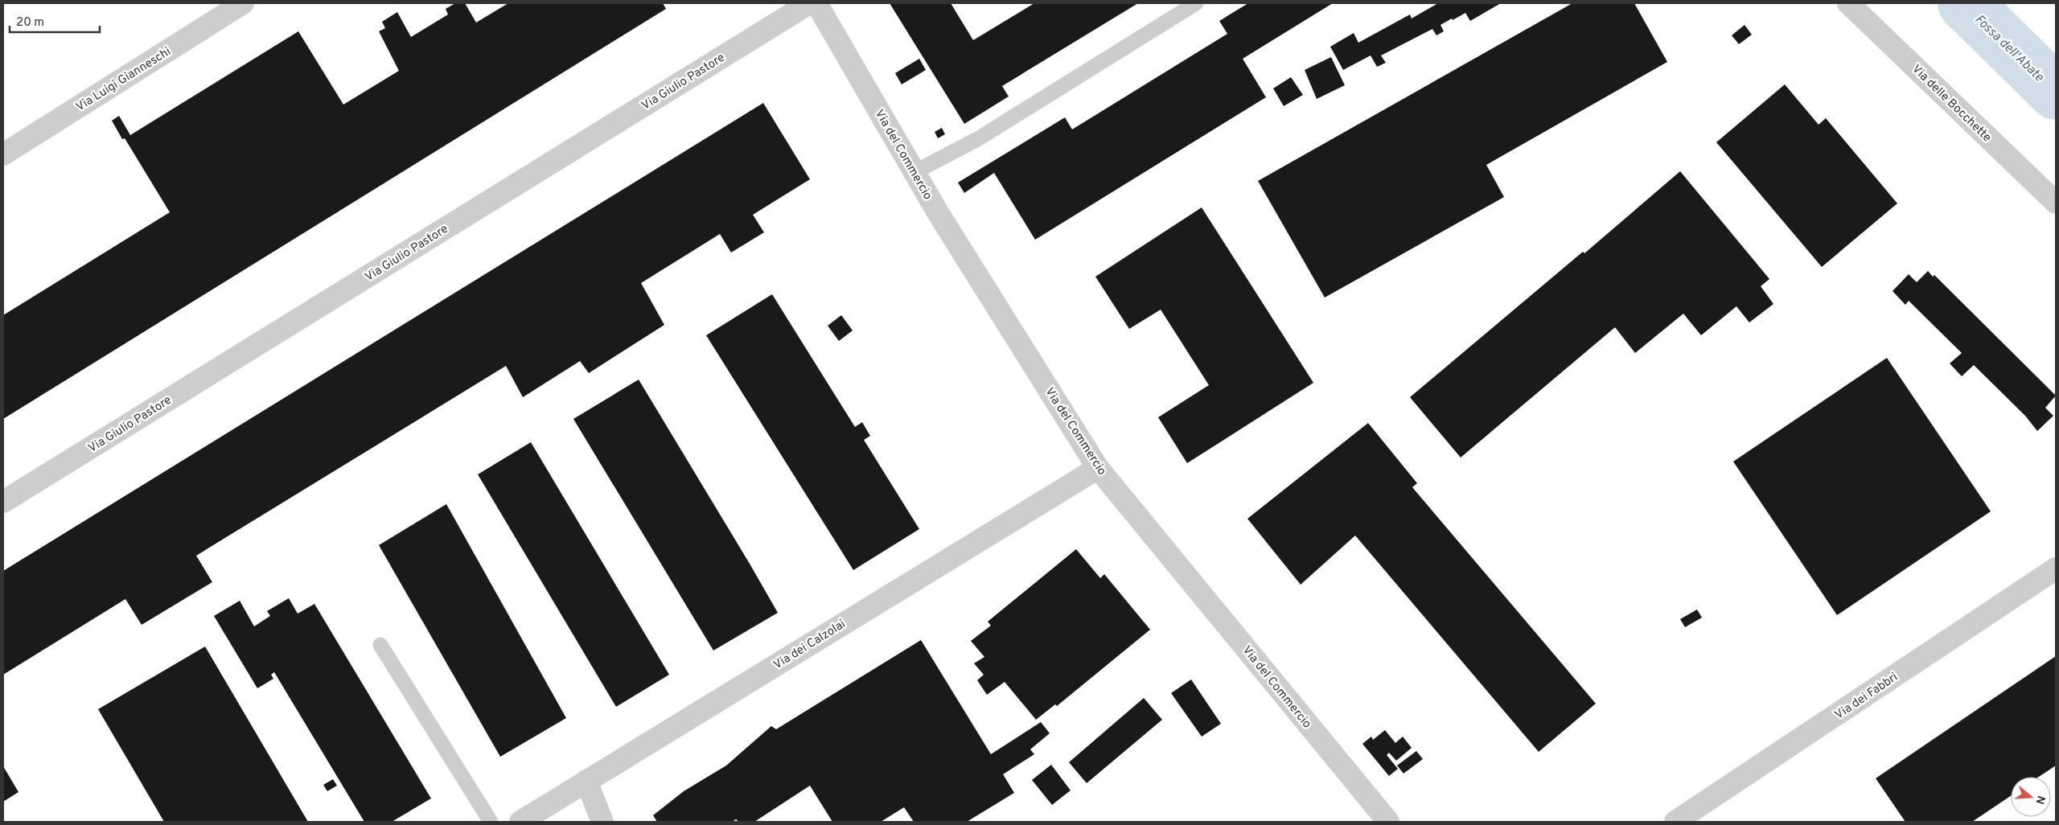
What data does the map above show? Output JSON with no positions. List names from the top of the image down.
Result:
{
  "streets": {
    "street": [
      "Via Luigi Gianneschi",
      "Via Giulio Pastore",
      "Via delle Bocchette",
      "Via del Commercio",
      "Via dei Calzolai",
      "Via dei Fabbri"
    ]
  },
  "crossings": [
    ["Via del Commercio", "Via dei Calzolai"]
  ],
  "water": ["Fossa dell'Abate"],
  "scale_bar": "20 m",
  "north": "right"
}
